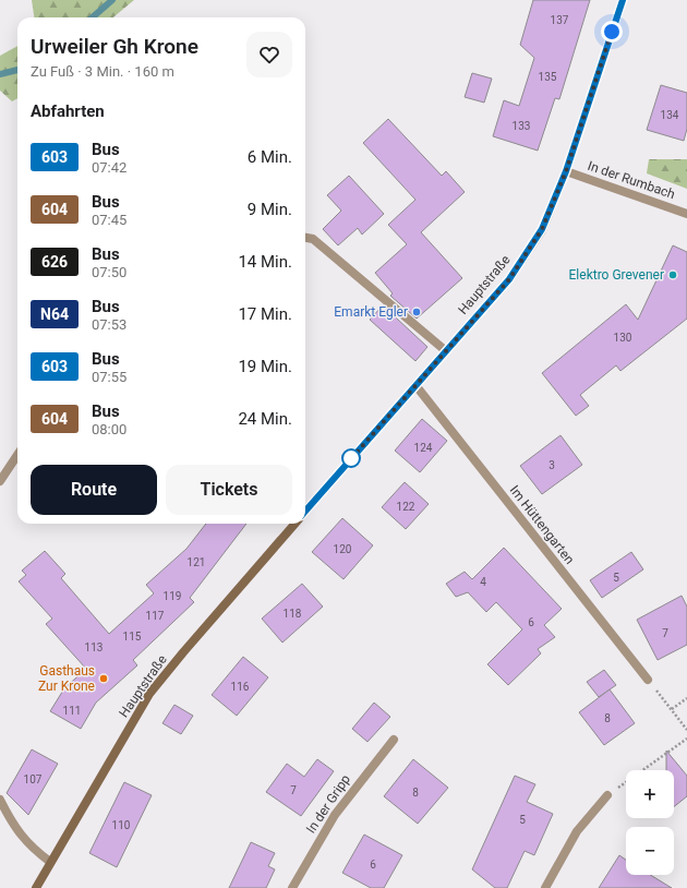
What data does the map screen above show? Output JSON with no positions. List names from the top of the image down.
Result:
{
  "streets": {
    "main road": ["Hauptstraße"],
    "street": ["In der Rumbach", "Im Hüttengarten", "In der Gripp"]
  },
  "crossings": [
    ["In der Rumbach", "Hauptstraße"],
    ["Hauptstraße", "Im Hüttengarten"]
  ],
  "places": ["Elektro Grevener", "Emarkt Egler", "Gasthaus Zur Krone"],
  "lines": ["bus line 603"],
  "house_numbers": [
    "137",
    "135",
    "134",
    "133",
    "130",
    "124",
    "3",
    "122",
    "120",
    "121",
    "5",
    "4",
    "119",
    "118",
    "117",
    "6",
    "7",
    "115",
    "113",
    "116",
    "111",
    "8",
    "107",
    "7",
    "8",
    "5",
    "110",
    "6"
  ],
  "page": {
    "heading": [
      ["Urweiler Gh Krone", "Zu Fuß · 3 Min. · 160 m"],
      "Abfahrten"
    ],
    "list": [
      {
        "mark": "603",
        "name": "Bus",
        "note": "07:42",
        "value": "6 Min."
      },
      {
        "mark": "604",
        "name": "Bus",
        "note": "07:45",
        "value": "9 Min."
      },
      {
        "mark": "626",
        "name": "Bus",
        "note": "07:50",
        "value": "14 Min."
      },
      {
        "mark": "N64",
        "name": "Bus",
        "note": "07:53",
        "value": "17 Min."
      },
      {
        "mark": "603",
        "name": "Bus",
        "note": "07:55",
        "value": "19 Min."
      },
      {
        "mark": "604",
        "name": "Bus",
        "note": "08:00",
        "value": "24 Min."
      }
    ],
    "buttons": ["Route", "Tickets"],
    "map_buttons": ["+", "−"]
  }
}
